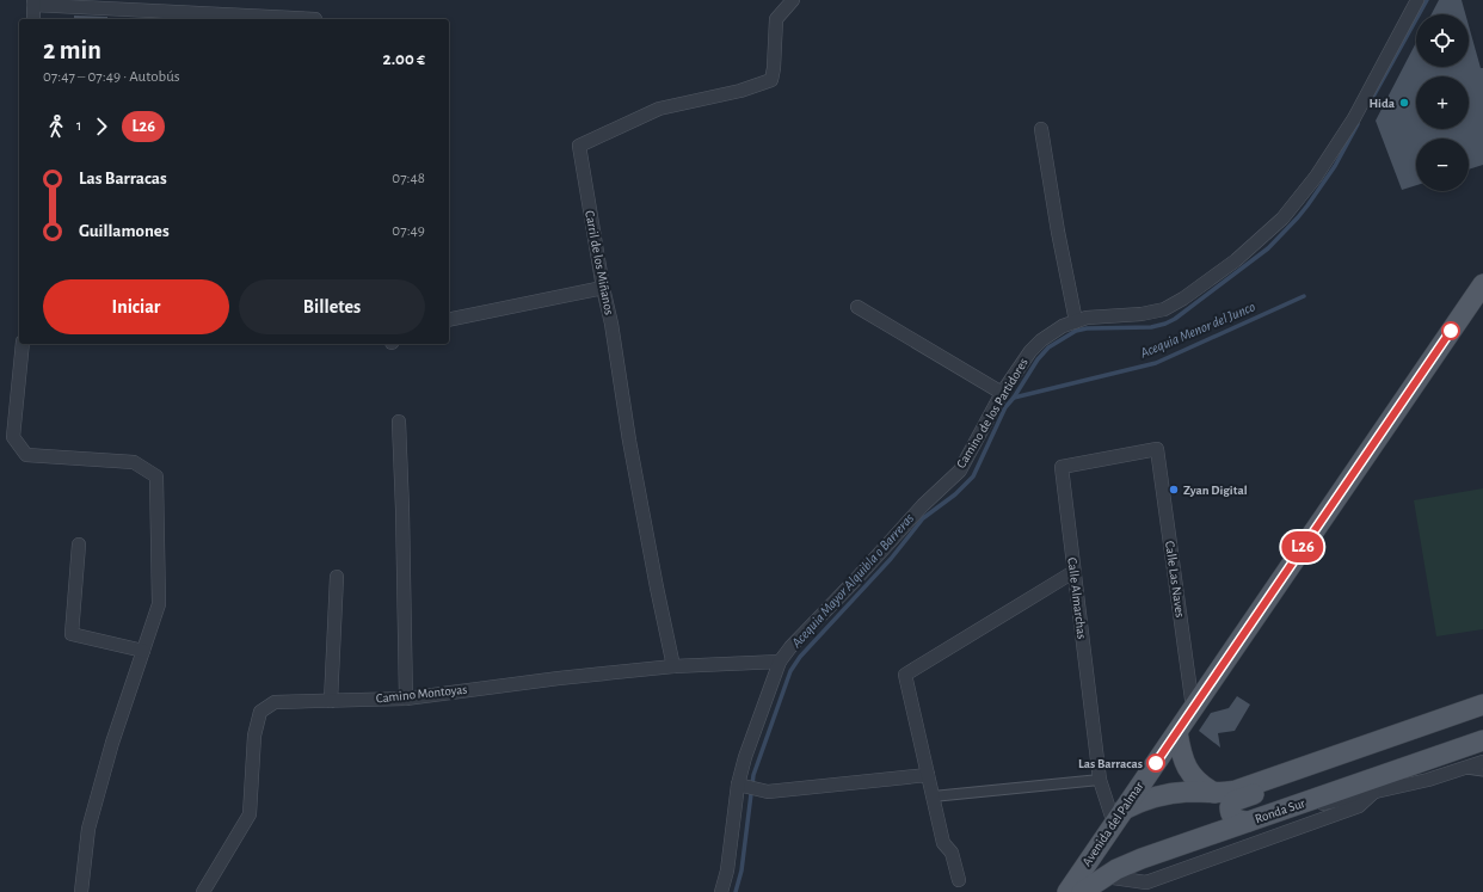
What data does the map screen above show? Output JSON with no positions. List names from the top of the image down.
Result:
{
  "streets": {
    "main road": ["Ronda Sur", "Avenida del Palmar"],
    "street": [
      "Carril de los Miñanos",
      "Camino de los Partidores",
      "Calle Las Naves",
      "Calle Almarchas",
      "Camino Montoyas"
    ]
  },
  "crossings": [
    ["Carril de los Miñanos", "Camino Montoyas"],
    ["Camino de los Partidores", "Camino Montoyas"],
    ["Calle Las Naves", "Calle Almarchas"],
    ["Calle Las Naves", "Avenida del Palmar"],
    ["Calle Almarchas", "Avenida del Palmar"]
  ],
  "water": ["Acequia Menor del Junco", "Acequia Mayor Alquibla o Barreras"],
  "places": ["Hida", "Zyan Digital", "Las Barracas"],
  "lines": ["bus line L26"],
  "page": {
    "on_map": "L26",
    "map_buttons": ["+", "−"],
    "heading": ["2 min", "07:47 – 07:49 · Autobús", "2.00 €"],
    "legs": ["1", "L26"],
    "list": [
      {
        "name": "Las Barracas",
        "value": "07:48"
      },
      {
        "name": "Guillamones",
        "value": "07:49"
      }
    ],
    "buttons": ["Iniciar", "Billetes"]
  }
}
